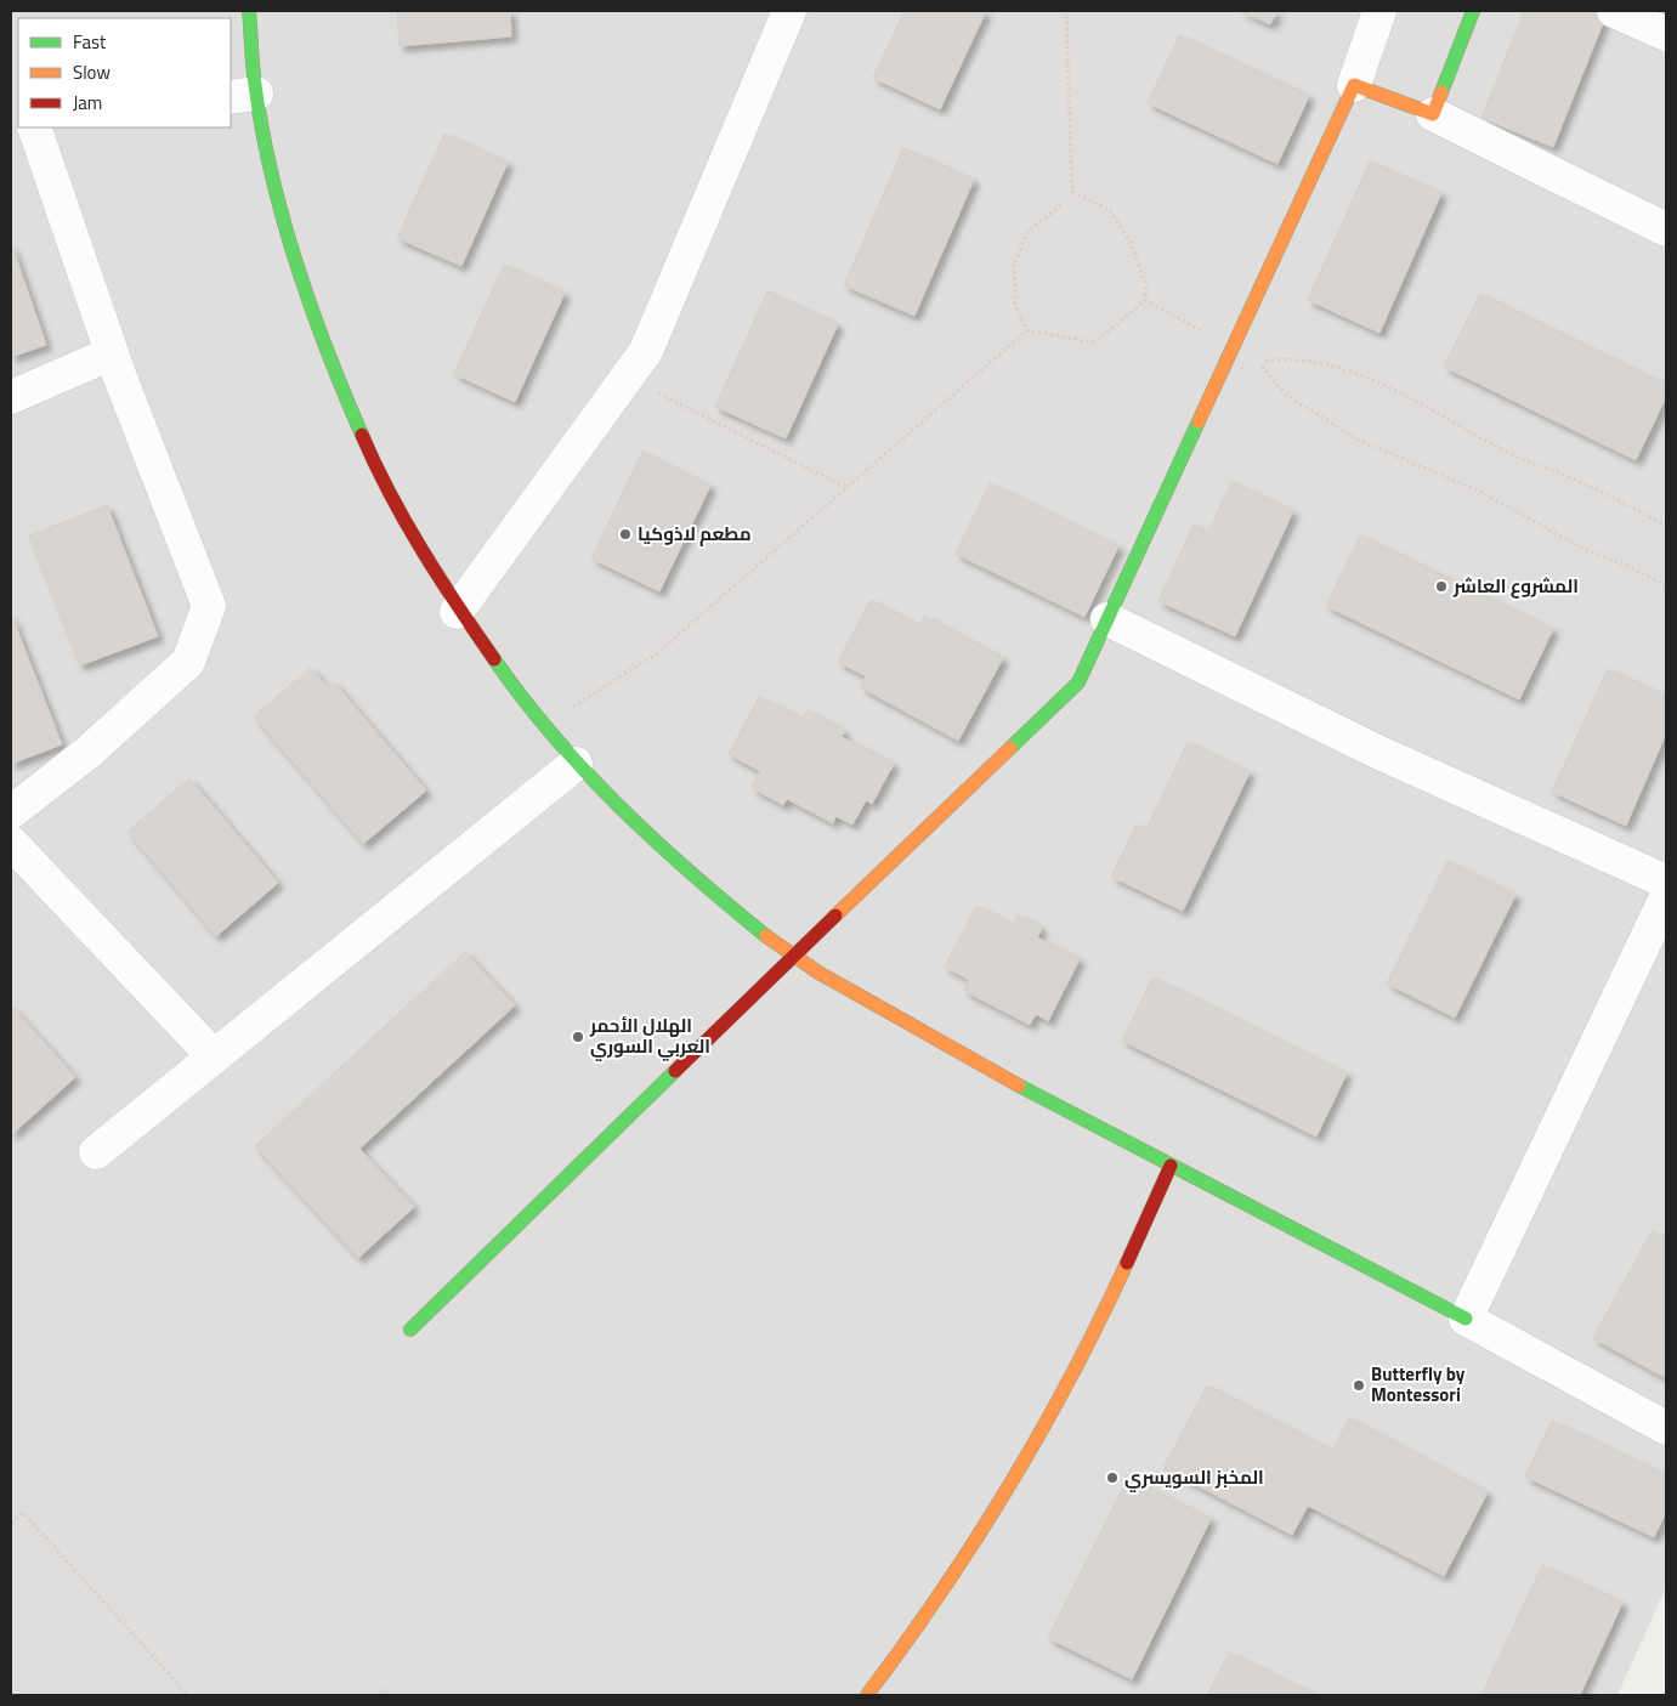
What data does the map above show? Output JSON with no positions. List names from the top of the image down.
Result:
{
  "places": [
    "مطعم لاذوكيا",
    "المشروع العاشر",
    "الهلال الأحمر العربي السوري",
    "Butterfly by Montessori",
    "المخبز السويسري"
  ],
  "legend": ["Fast", "Slow", "Jam"]
}
